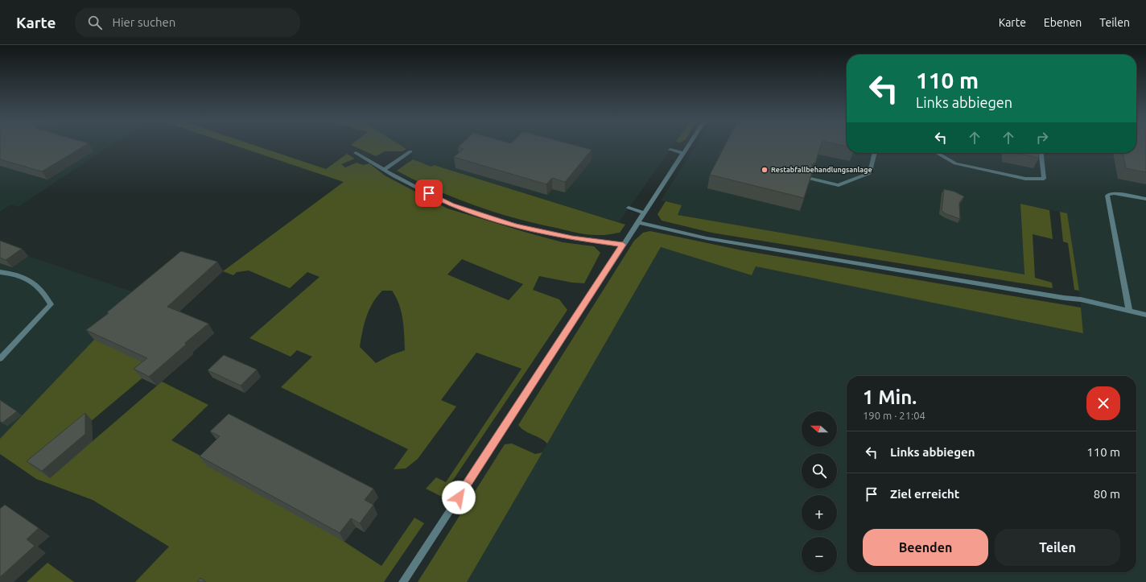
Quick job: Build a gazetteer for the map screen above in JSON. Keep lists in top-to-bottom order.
{
  "places": ["Restabfallbehandlungsanlage"],
  "north": "left",
  "page": {
    "header": "Karte",
    "search": "Hier suchen",
    "nav": ["Karte", "Ebenen", "Teilen"],
    "turn": ["110 m", "Links abbiegen"],
    "heading": ["1 Min.", "190 m · 21:04"],
    "map_buttons": ["+", "−"],
    "list": [
      {
        "name": "Links abbiegen",
        "value": "110 m"
      },
      {
        "name": "Ziel erreicht",
        "value": "80 m"
      }
    ],
    "buttons": ["Beenden", "Teilen"]
  }
}
